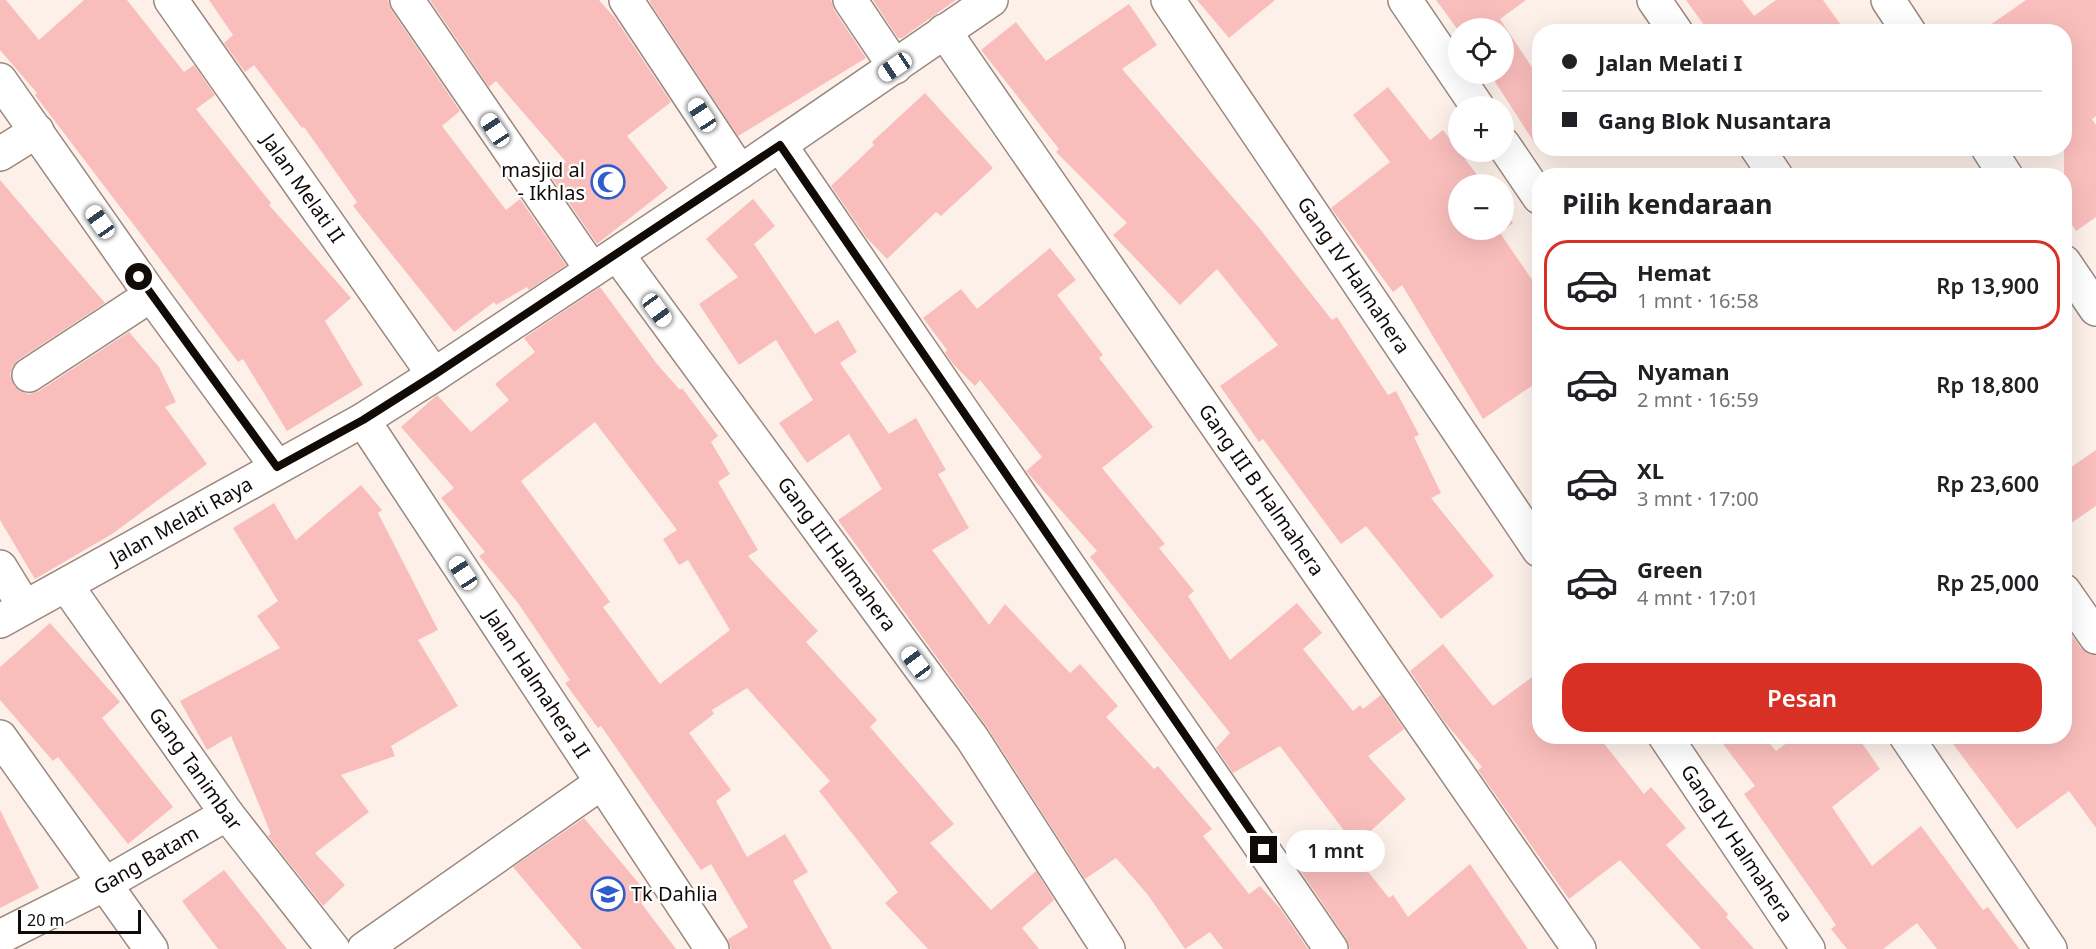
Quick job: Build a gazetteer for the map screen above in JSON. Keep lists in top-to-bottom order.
{
  "streets": {
    "street": [
      "Jalan Melati II",
      "Gang IV Halmahera",
      "Gang III B Halmahera",
      "Jalan Melati Raya",
      "Gang III Halmahera",
      "Jalan Halmahera II",
      "Gang Tanimbar",
      "Gang Batam"
    ]
  },
  "crossings": [
    ["Jalan Melati II", "Jalan Melati Raya"],
    ["Gang III B Halmahera", "Jalan Melati Raya"],
    ["Jalan Melati Raya", "Gang III Halmahera"],
    ["Jalan Melati Raya", "Jalan Halmahera II"],
    ["Jalan Melati Raya", "Gang Tanimbar"],
    ["Gang Tanimbar", "Gang Batam"]
  ],
  "places": {
    "mosque": ["masjid al - Ikhlas"],
    "school or university": ["Tk Dahlia"]
  },
  "scale_bar": "20 m",
  "page": {
    "map_buttons": ["+", "−"],
    "banner": ["Jalan Melati I", "Gang Blok Nusantara"],
    "heading": "Pilih kendaraan",
    "list": [
      {
        "name": "Hemat",
        "note": "1 mnt · 16:58",
        "value": "Rp 13,900"
      },
      {
        "name": "Nyaman",
        "note": "2 mnt · 16:59",
        "value": "Rp 18,800"
      },
      {
        "name": "XL",
        "note": "3 mnt · 17:00",
        "value": "Rp 23,600"
      },
      {
        "name": "Green",
        "note": "4 mnt · 17:01",
        "value": "Rp 25,000"
      }
    ],
    "buttons": "Pesan",
    "bubble": "1 mnt",
    "scale": "20 m"
  }
}
